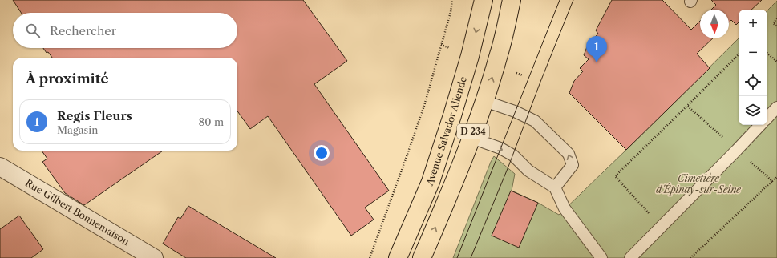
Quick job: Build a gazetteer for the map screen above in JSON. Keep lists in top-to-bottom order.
{
  "streets": {
    "main road": ["Avenue Salvador Allende", "D 234"],
    "street": ["Rue Gilbert Bonnemaison"]
  },
  "parks": ["Cimetière d'Épinay-sur-Seine"],
  "north": "bottom",
  "page": {
    "map_buttons": ["+", "−"],
    "search": "Rechercher",
    "pins": "1",
    "heading": "À proximité",
    "list": [
      {
        "mark": "1",
        "name": "Regis Fleurs",
        "note": "Magasin",
        "value": "80 m"
      }
    ]
  }
}
